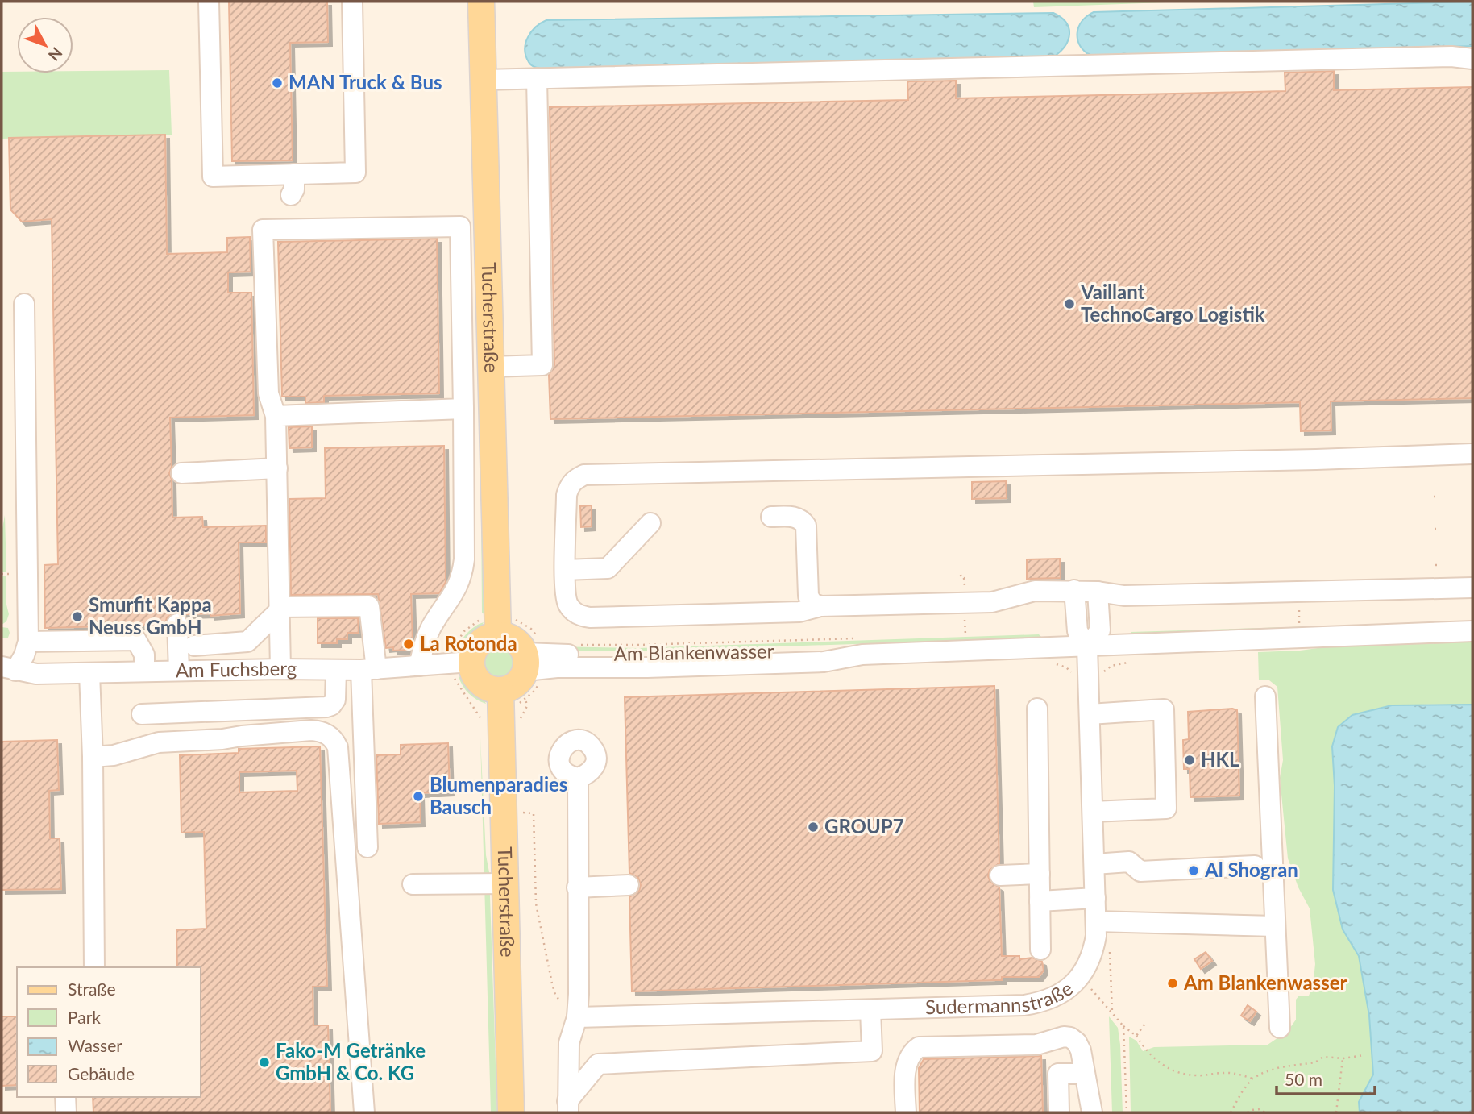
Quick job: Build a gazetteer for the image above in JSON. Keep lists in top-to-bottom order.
{
  "streets": {
    "main road": ["Tucherstraße"],
    "street": ["Am Blankenwasser", "Am Fuchsberg", "Sudermannstraße"]
  },
  "crossings": [
    ["Am Blankenwasser", "Sudermannstraße"]
  ],
  "places": [
    "MAN Truck & Bus",
    "Vaillant TechnoCargo Logistik",
    "Smurfit Kappa Neuss GmbH",
    "La Rotonda",
    "HKL",
    "Blumenparadies Bausch",
    "GROUP7",
    "Al Shogran",
    "Am Blankenwasser",
    "Fako-M Getränke GmbH & Co. KG"
  ],
  "legend": [
    "Straße",
    "Park",
    "Wasser",
    "Gebäude"
  ],
  "scale_bar": "50 m",
  "north": "bottom right"
}
